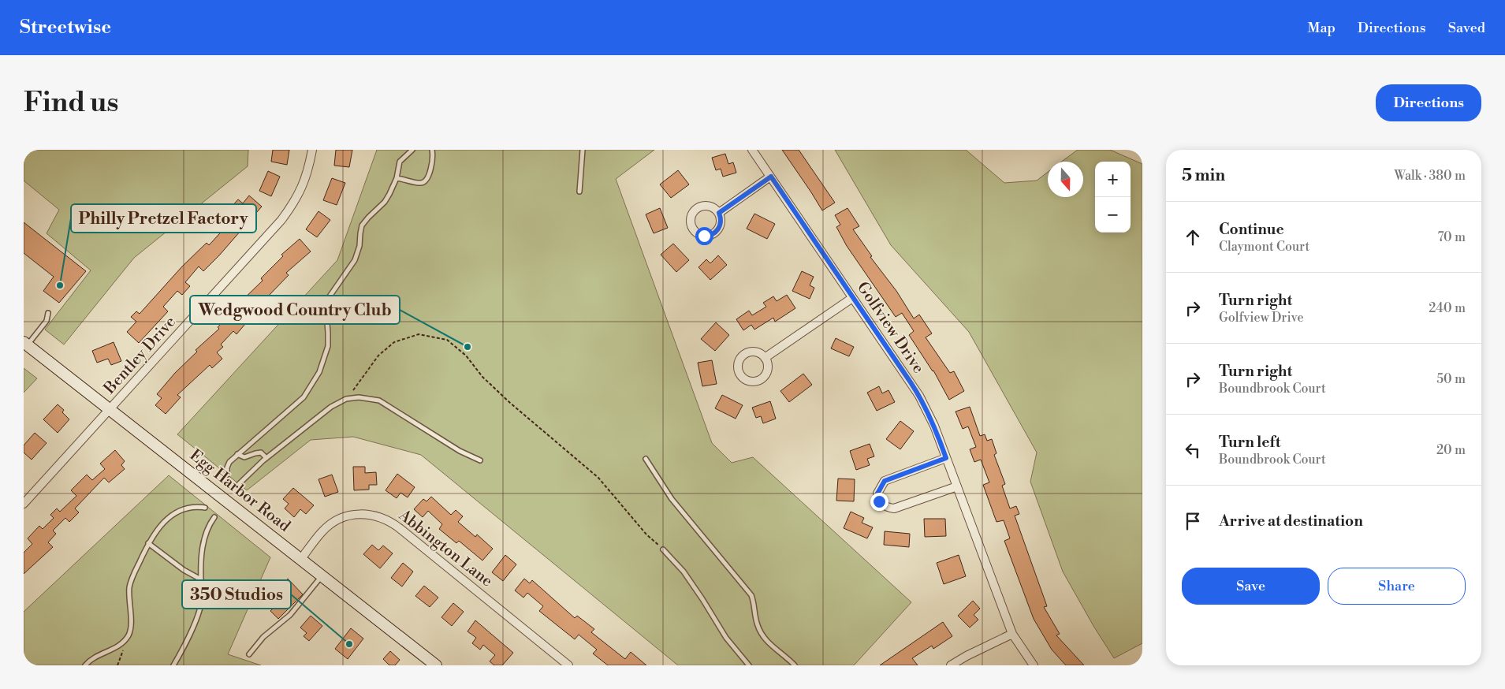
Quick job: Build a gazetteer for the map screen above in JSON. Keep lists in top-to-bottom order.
{
  "streets": {
    "main road": ["Egg Harbor Road"],
    "street": ["Golfview Drive", "Bentley Drive", "Abbington Lane"]
  },
  "crossings": [
    ["Bentley Drive", "Egg Harbor Road"],
    ["Egg Harbor Road", "Abbington Lane"]
  ],
  "places": ["Philly Pretzel Factory", "Wedgwood Country Club", "350 Studios"],
  "north": "bottom",
  "page": {
    "header": "Streetwise",
    "nav": ["Map", "Directions", "Saved"],
    "buttons": [
      "Directions",
      ["Save", "Share"]
    ],
    "title": "Find us",
    "heading": ["5 min", "Walk · 380 m"],
    "map_buttons": ["+", "−"],
    "list": [
      ["Continue", "Claymont Court", "70 m"],
      ["Turn right", "Golfview Drive", "240 m"],
      ["Turn right", "Boundbrook Court", "50 m"],
      ["Turn left", "Boundbrook Court", "20 m"],
      "Arrive at destination"
    ]
  }
}
